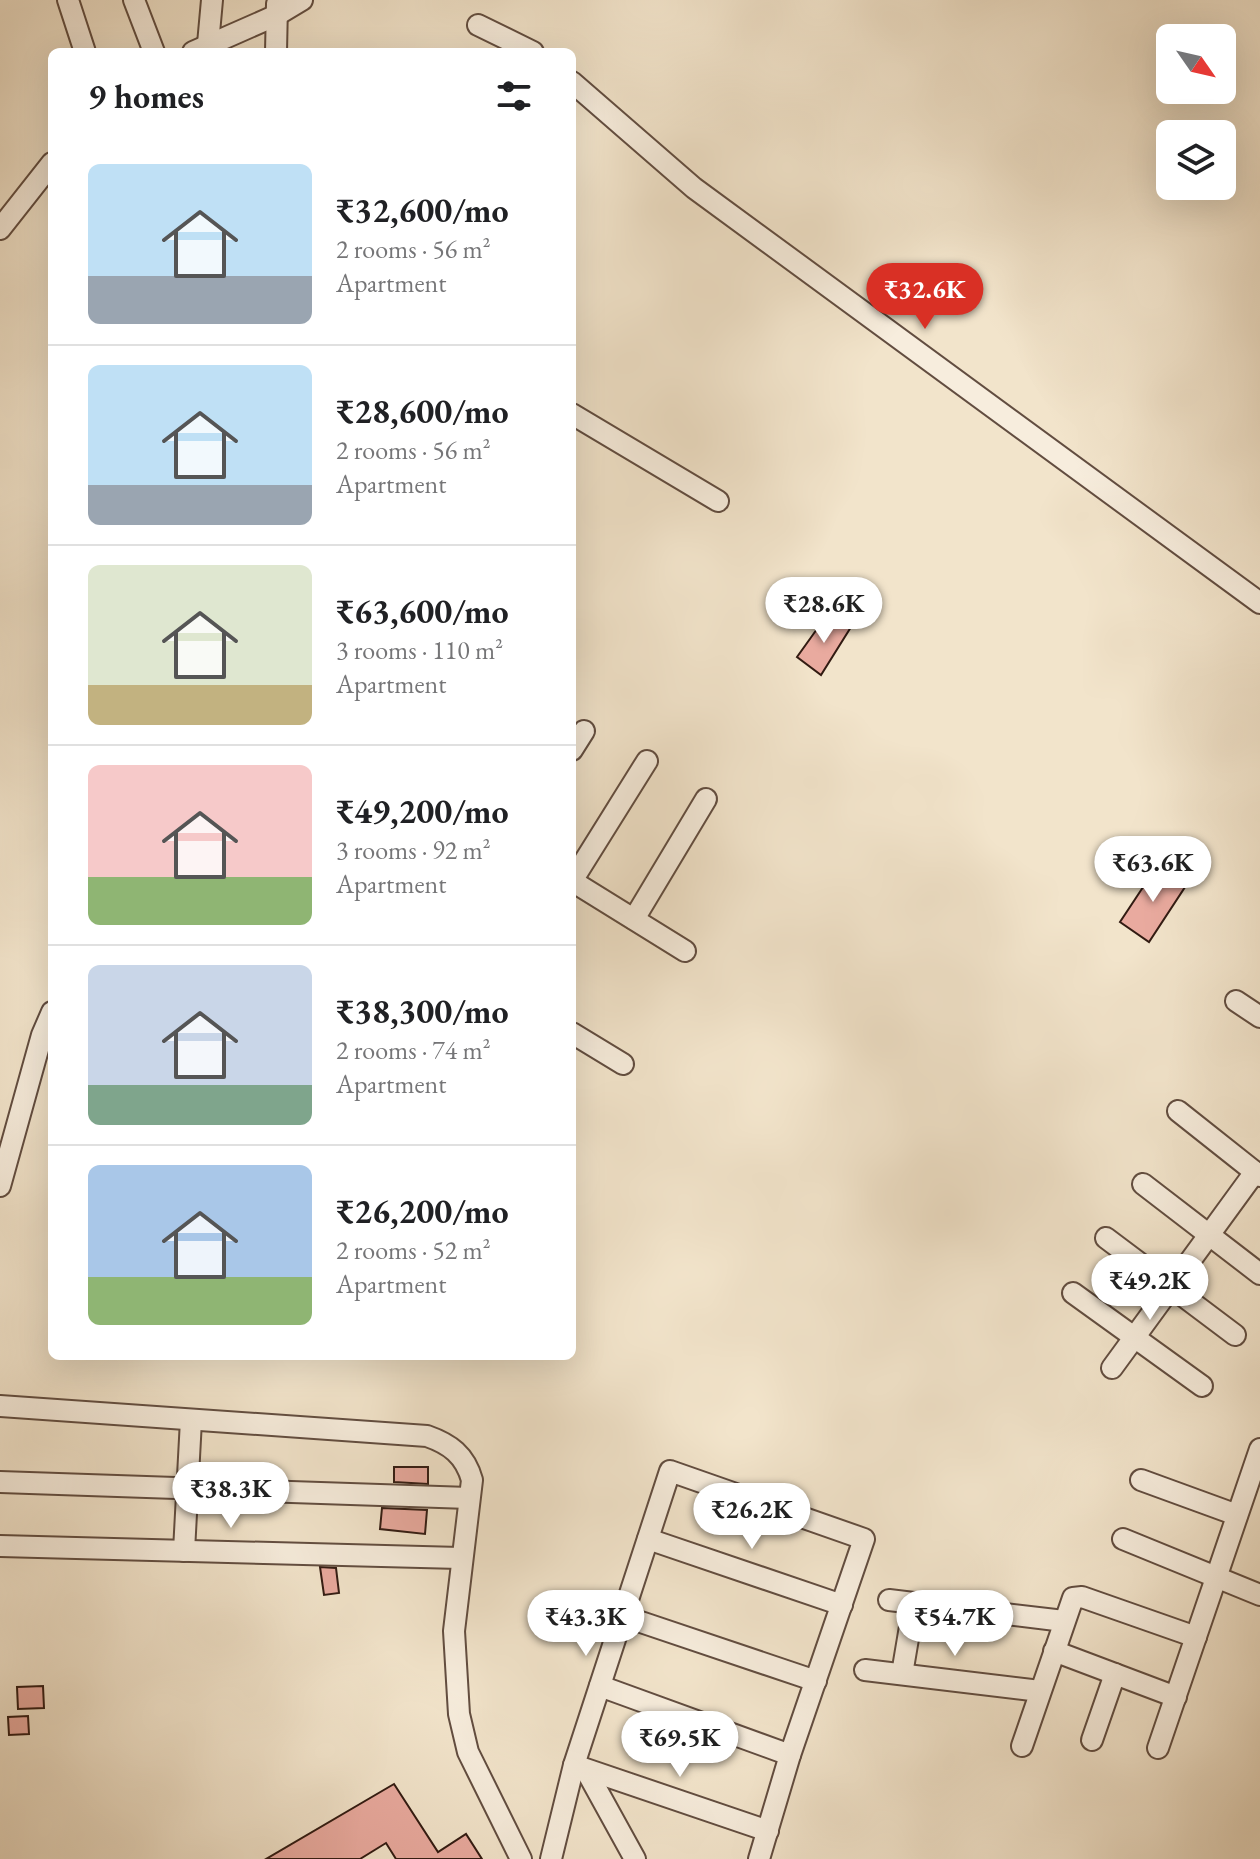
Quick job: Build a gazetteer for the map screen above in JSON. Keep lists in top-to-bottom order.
{
  "north": "bottom right",
  "page": {
    "heading": "9 homes",
    "list": [
      {
        "name": "₹32,600/mo",
        "note": "2 rooms · 56 m² · Apartment"
      },
      {
        "name": "₹28,600/mo",
        "note": "2 rooms · 56 m² · Apartment"
      },
      {
        "name": "₹63,600/mo",
        "note": "3 rooms · 110 m² · Apartment"
      },
      {
        "name": "₹49,200/mo",
        "note": "3 rooms · 92 m² · Apartment"
      },
      {
        "name": "₹38,300/mo",
        "note": "2 rooms · 74 m² · Apartment"
      },
      {
        "name": "₹26,200/mo",
        "note": "2 rooms · 52 m² · Apartment"
      }
    ],
    "price": [
      "₹32.6K",
      "₹28.6K",
      "₹63.6K",
      "₹49.2K",
      "₹38.3K",
      "₹26.2K",
      "₹43.3K",
      "₹54.7K",
      "₹69.5K"
    ]
  }
}
